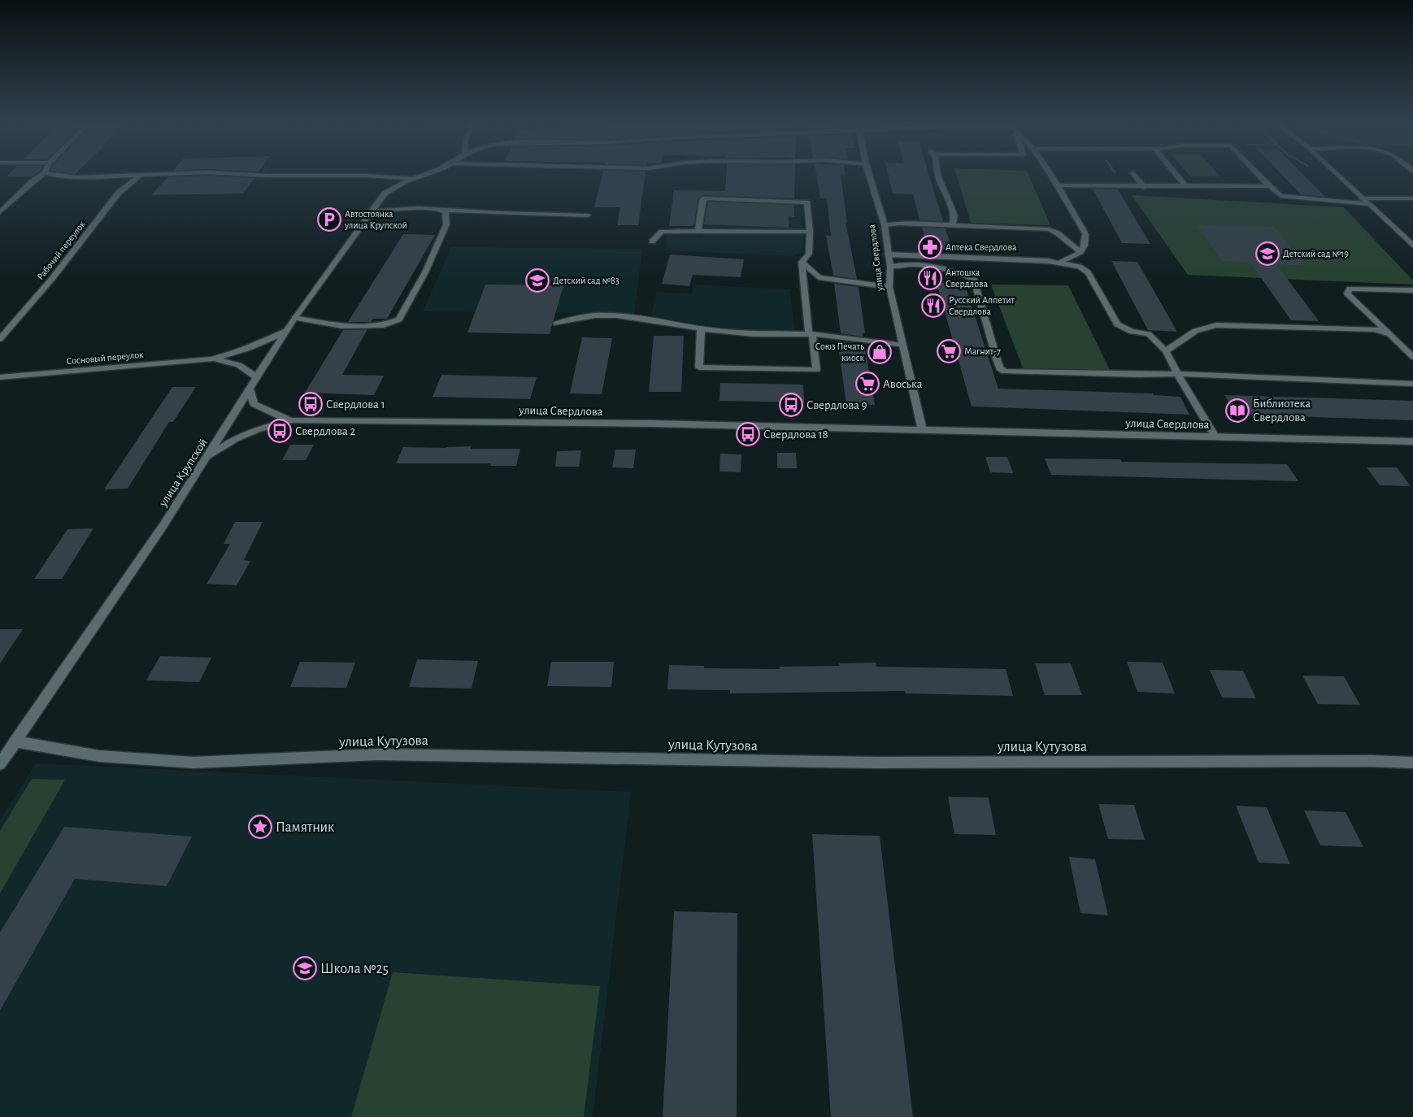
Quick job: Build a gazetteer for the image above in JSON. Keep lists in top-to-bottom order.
{
  "streets": {
    "street": [
      "Рабочий переулок",
      "улица Свердлова",
      "Сосновый переулок",
      "улица Крупской",
      "улица Кутузова"
    ]
  },
  "crossings": [
    ["улица Свердлова", "улица Крупской"],
    ["Сосновый переулок", "улица Крупской"],
    ["улица Крупской", "улица Кутузова"]
  ],
  "places": {
    "parking": ["Автостоянка улица Крупской"],
    "pharmacy": ["Аптека Свердлова"],
    "school or university": ["Детский сад №19", "Детский сад №83", "Школа №25"],
    "restaurant": ["Антошка Свердлова", "Русский Аппетит Свердлова"],
    "supermarket": ["Магнит-7", "Авоська"],
    "shop": ["Союз Печать киоск"],
    "bus stop": [
      "Свердлова 1",
      "Свердлова 9",
      "Свердлова 2",
      "Свердлова 18"
    ],
    "library": ["Библиотека Свердлова"],
    "place": ["Памятник"]
  }
}
